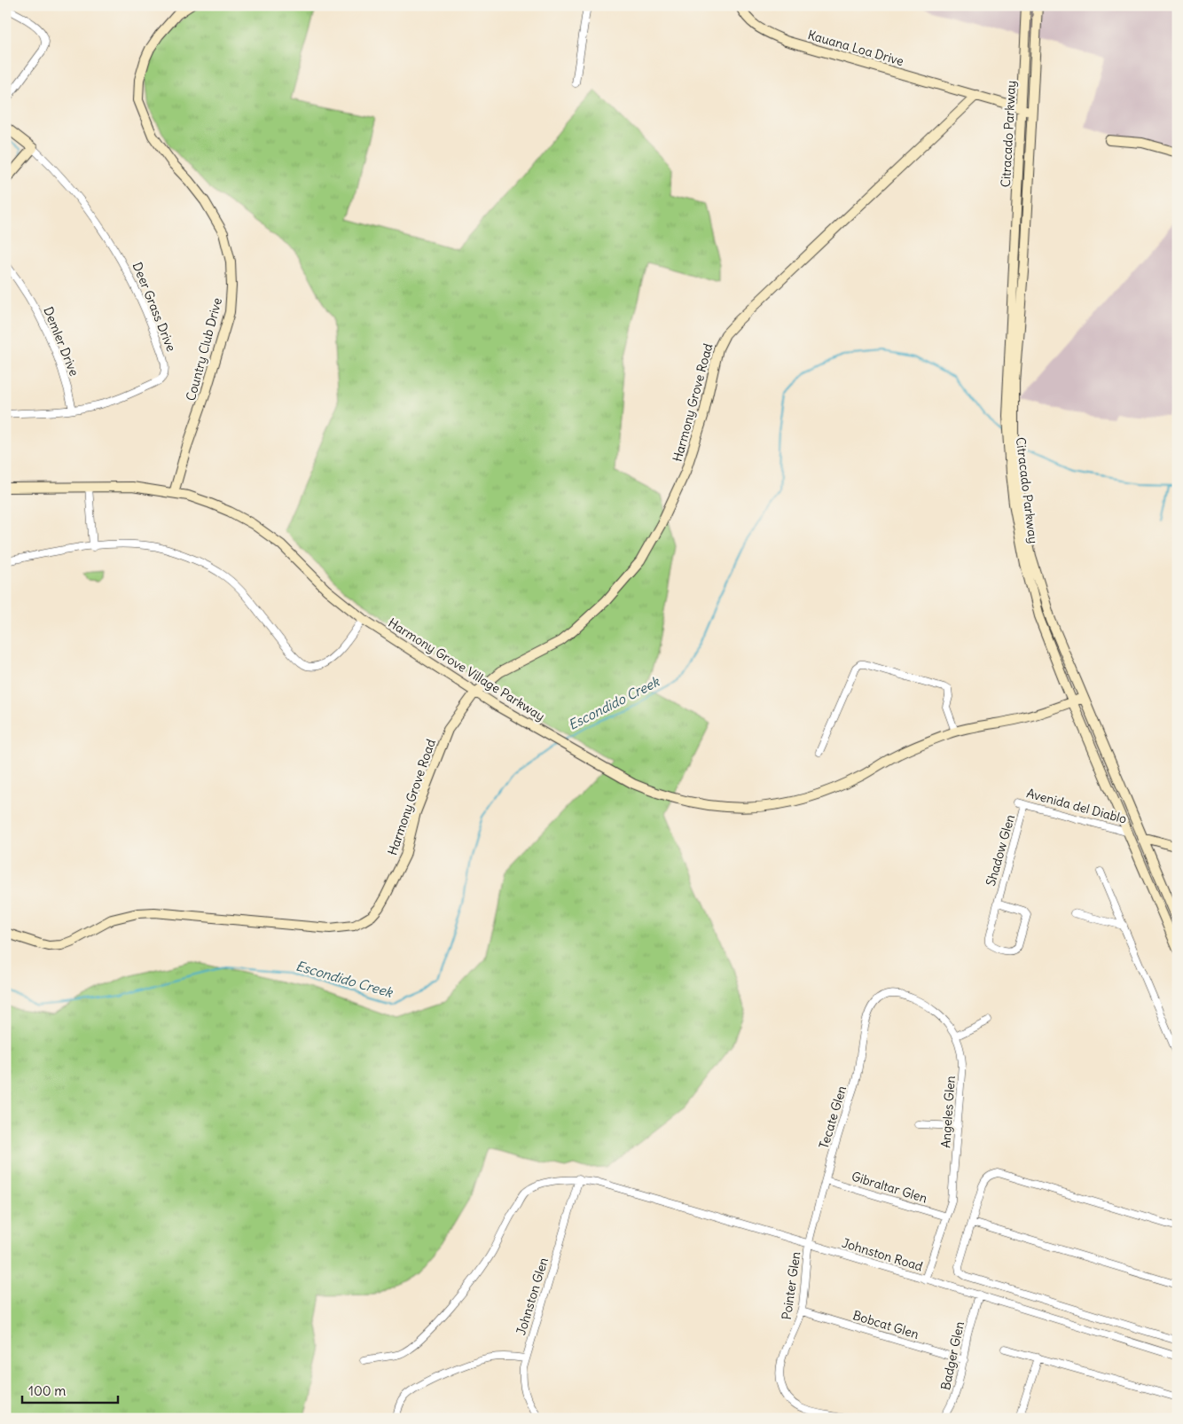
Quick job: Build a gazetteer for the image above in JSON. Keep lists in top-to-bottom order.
{
  "streets": {
    "main road": [
      "Kauana Loa Drive",
      "Citracado Parkway",
      "Deer Grass Drive",
      "Country Club Drive",
      "Harmony Grove Road",
      "Harmony Grove Village Parkway"
    ],
    "street": [
      "Demler Drive",
      "Avenida del Diablo",
      "Shadow Glen",
      "Angeles Glen",
      "Tecate Glen",
      "Gibraltar Glen",
      "Johnston Road",
      "Pointer Glen",
      "Johnston Glen",
      "Bobcat Glen",
      "Badger Glen"
    ]
  },
  "crossings": [
    ["Kauana Loa Drive", "Harmony Grove Road"],
    ["Citracado Parkway", "Harmony Grove Village Parkway"],
    ["Citracado Parkway", "Avenida del Diablo"],
    ["Deer Grass Drive", "Demler Drive"],
    ["Country Club Drive", "Harmony Grove Village Parkway"],
    ["Harmony Grove Road", "Harmony Grove Village Parkway"],
    ["Avenida del Diablo", "Shadow Glen"],
    ["Angeles Glen", "Tecate Glen"],
    ["Angeles Glen", "Gibraltar Glen"],
    ["Angeles Glen", "Johnston Road"],
    ["Tecate Glen", "Gibraltar Glen"],
    ["Tecate Glen", "Johnston Road"],
    ["Tecate Glen", "Pointer Glen"],
    ["Johnston Road", "Pointer Glen"],
    ["Johnston Road", "Johnston Glen"],
    ["Johnston Road", "Badger Glen"],
    ["Pointer Glen", "Bobcat Glen"],
    ["Bobcat Glen", "Badger Glen"]
  ],
  "water": ["Escondido Creek"],
  "scale_bar": "100 m"
}
